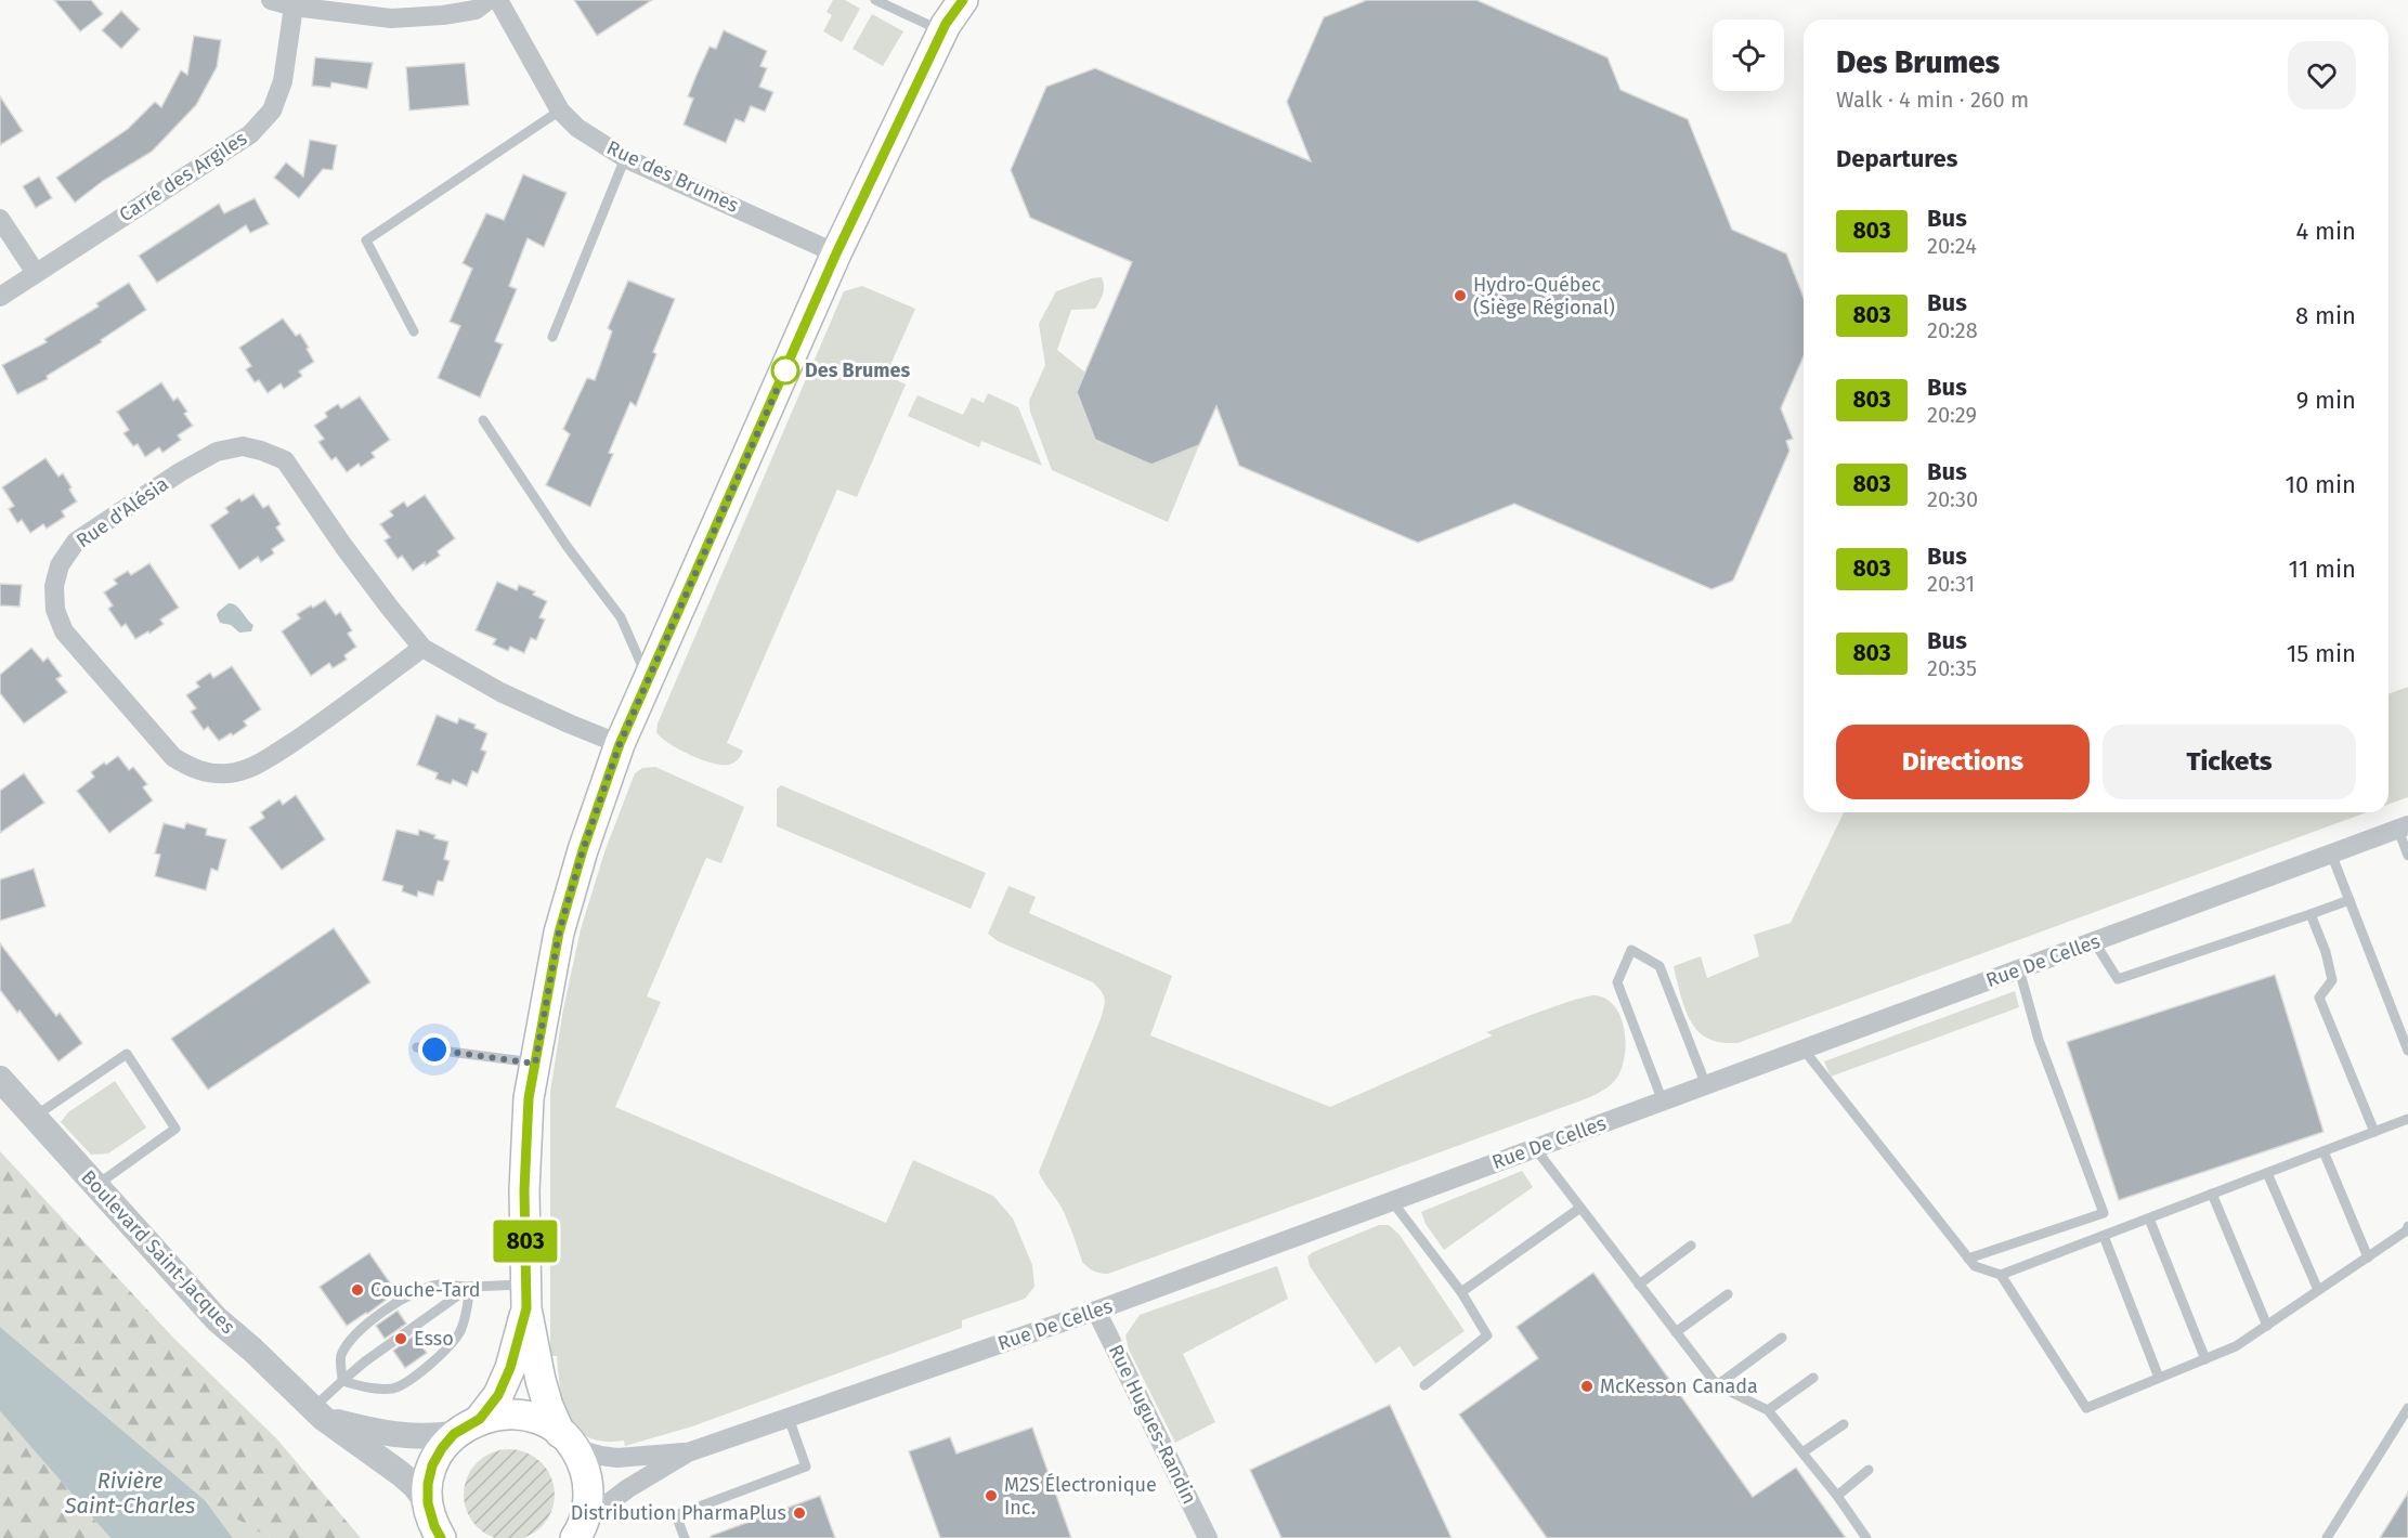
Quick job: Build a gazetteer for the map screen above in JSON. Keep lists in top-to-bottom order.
{
  "streets": {
    "street": [
      "Carré des Argiles",
      "Rue des Brumes",
      "Rue d'Alésia",
      "Rue De Celles",
      "Boulevard Saint-Jacques",
      "Rue Hugues-Randin"
    ]
  },
  "crossings": [
    ["Rue De Celles", "Rue Hugues-Randin"]
  ],
  "water": ["Rivière Saint-Charles"],
  "places": [
    "Hydro-Québec (Siège Régional)",
    "Des Brumes",
    "Couche-Tard",
    "Esso",
    "McKesson Canada",
    "M2S Électronique Inc.",
    "Distribution PharmaPlus"
  ],
  "lines": ["bus line 803"],
  "page": {
    "on_map": "803",
    "heading": [
      ["Des Brumes", "Walk · 4 min · 260 m"],
      "Departures"
    ],
    "list": [
      {
        "mark": "803",
        "name": "Bus",
        "note": "20:24",
        "value": "4 min"
      },
      {
        "mark": "803",
        "name": "Bus",
        "note": "20:28",
        "value": "8 min"
      },
      {
        "mark": "803",
        "name": "Bus",
        "note": "20:29",
        "value": "9 min"
      },
      {
        "mark": "803",
        "name": "Bus",
        "note": "20:30",
        "value": "10 min"
      },
      {
        "mark": "803",
        "name": "Bus",
        "note": "20:31",
        "value": "11 min"
      },
      {
        "mark": "803",
        "name": "Bus",
        "note": "20:35",
        "value": "15 min"
      }
    ],
    "buttons": ["Directions", "Tickets"]
  }
}
